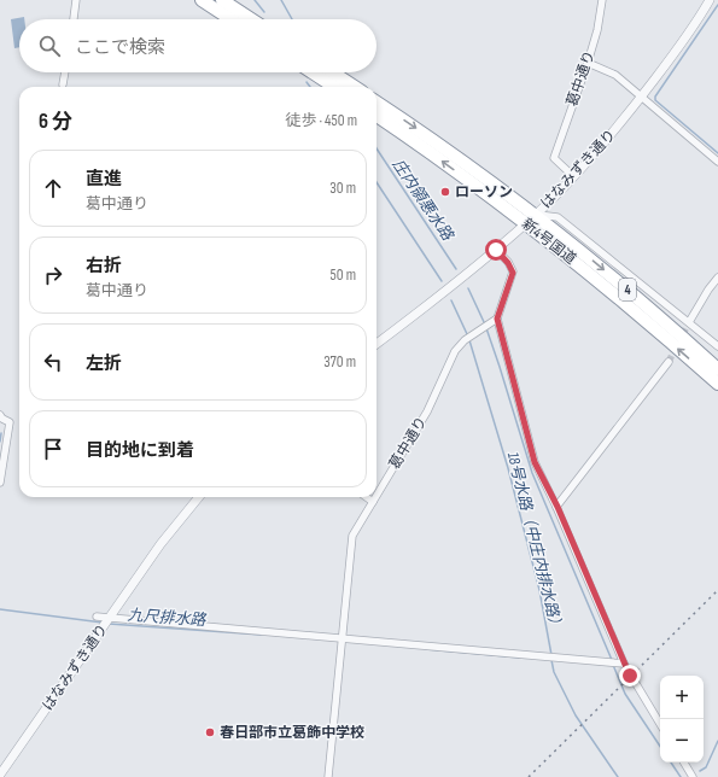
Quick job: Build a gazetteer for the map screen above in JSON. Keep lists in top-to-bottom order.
{
  "streets": {
    "highway": ["新4号国道", "4"],
    "street": ["葛中通り", "はなみずき通り"]
  },
  "crossings": [
    ["葛中通り", "はなみずき通り"],
    ["はなみずき通り", "新4号国道"]
  ],
  "water": ["庄内領悪水路", "18号水路（中庄内排水路）", "九尺排水路"],
  "places": ["ローソン", "春日部市立葛飾中学校"],
  "page": {
    "search": "ここで検索",
    "heading": ["6 分", "徒歩 · 450 m"],
    "list": [
      ["直進", "葛中通り", "30 m"],
      ["右折", "葛中通り", "50 m"],
      ["左折", "370 m"],
      "目的地に到着"
    ],
    "map_buttons": ["+", "−"]
  }
}
